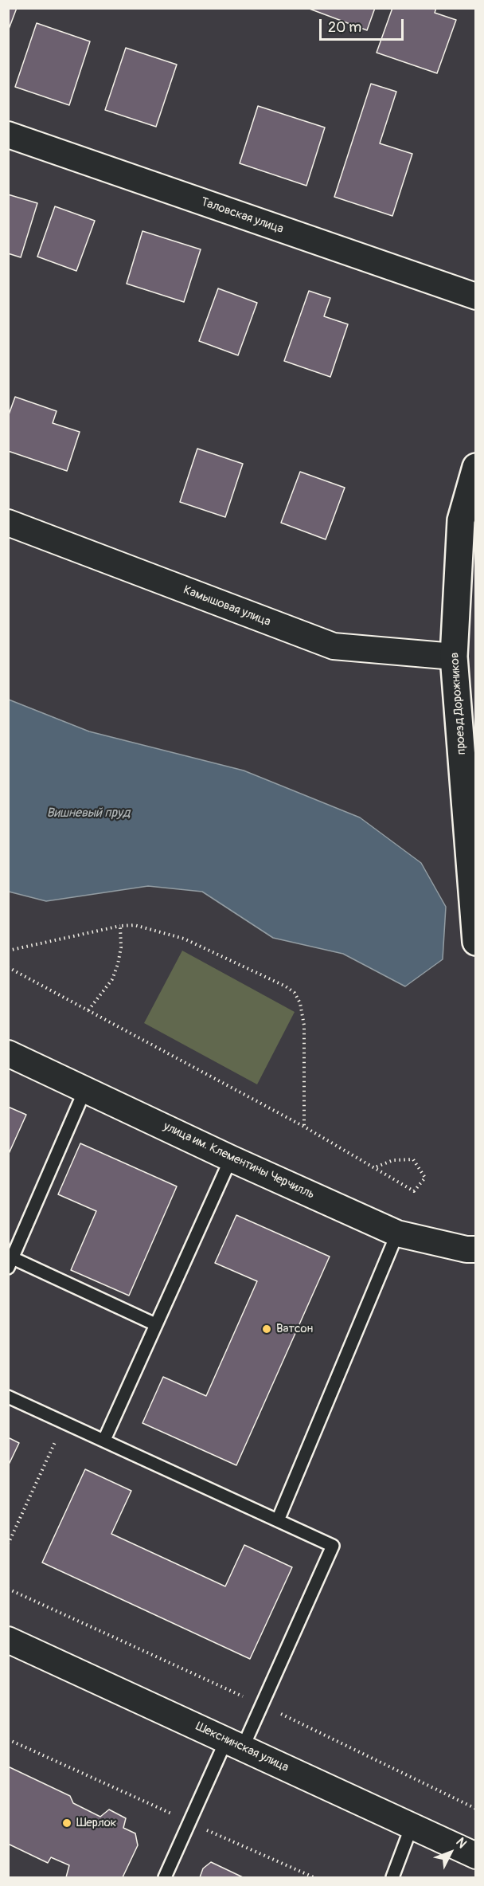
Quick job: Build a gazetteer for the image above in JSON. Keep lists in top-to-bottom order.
{
  "streets": {
    "main road": ["проезд Дорожников"],
    "street": [
      "Таловская улица",
      "Камышовая улица",
      "улица им. Клементины Черчилль",
      "Шекснинская улица"
    ]
  },
  "crossings": [
    ["Камышовая улица", "проезд Дорожников"]
  ],
  "water": ["Вишневый пруд"],
  "places": ["Ватсон", "Шерлок"],
  "scale_bar": "20 m",
  "north": "top right"
}
